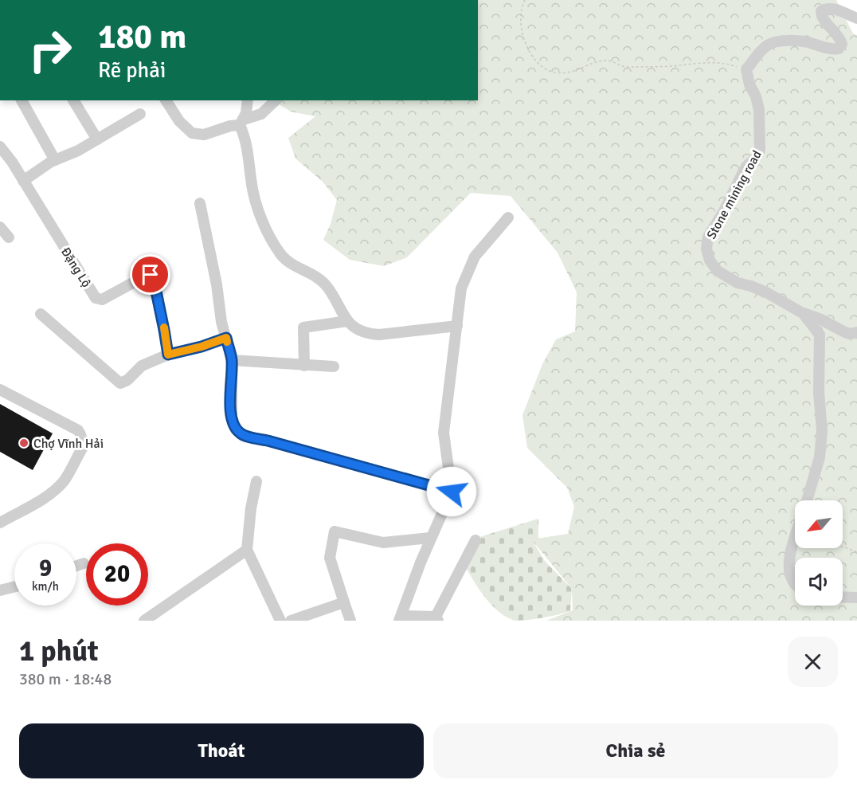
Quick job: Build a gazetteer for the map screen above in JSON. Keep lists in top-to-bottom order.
{
  "streets": {
    "street": ["Stone mining road", "Đặng Lộ"]
  },
  "places": ["Chợ Vĩnh Hải"],
  "north": "bottom left",
  "page": {
    "turn": ["180 m", "Rẽ phải"],
    "speed": "9 km/h",
    "limit": "20",
    "heading": ["1 phút", "380 m · 18:48"],
    "buttons": ["Thoát", "Chia sẻ"]
  }
}
